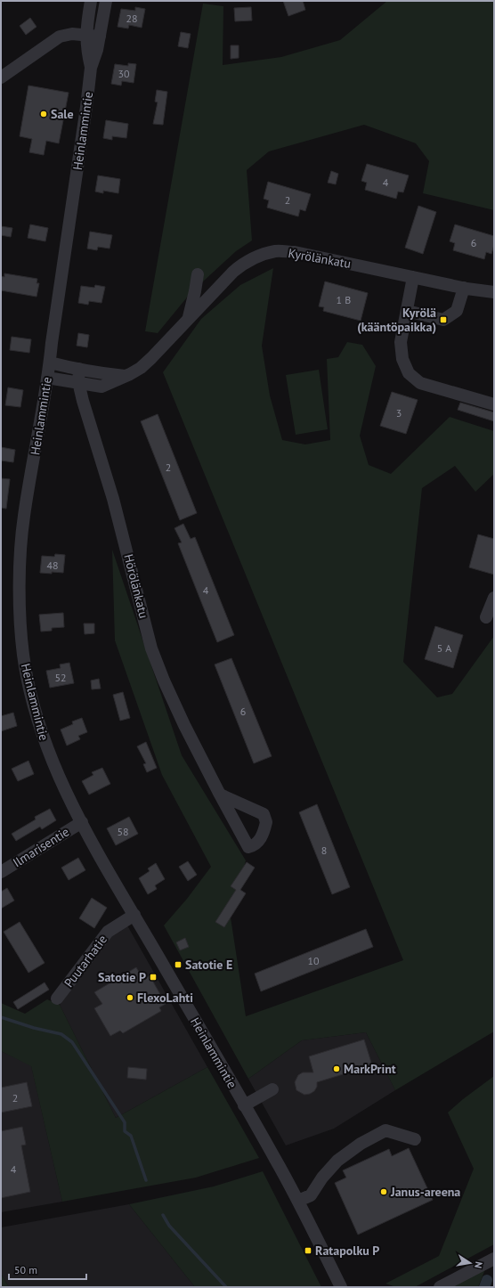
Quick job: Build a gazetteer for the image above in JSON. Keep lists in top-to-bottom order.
{
  "streets": {
    "street": [
      "Heinlammintie",
      "Kyrölänkatu",
      "Hörölänkatu",
      "Ilmarisentie",
      "Puutarhatie"
    ]
  },
  "crossings": [
    ["Heinlammintie", "Kyrölänkatu"],
    ["Heinlammintie", "Ilmarisentie"],
    ["Heinlammintie", "Puutarhatie"],
    ["Kyrölänkatu", "Hörölänkatu"]
  ],
  "places": {
    "other": [
      "Sale",
      "FlexoLahti",
      "MarkPrint",
      "Janus-areena"
    ],
    "transit": [
      "Kyrölä (kääntöpaikka)",
      "Satotie E",
      "Satotie P",
      "Ratapolku P"
    ]
  },
  "house_numbers": [
    "28",
    "30",
    "4",
    "2",
    "6",
    "1 B",
    "3",
    "2",
    "48",
    "4",
    "5 A",
    "52",
    "6",
    "58",
    "8",
    "10",
    "2",
    "4"
  ],
  "scale_bar": "50 m",
  "north": "right"
}
